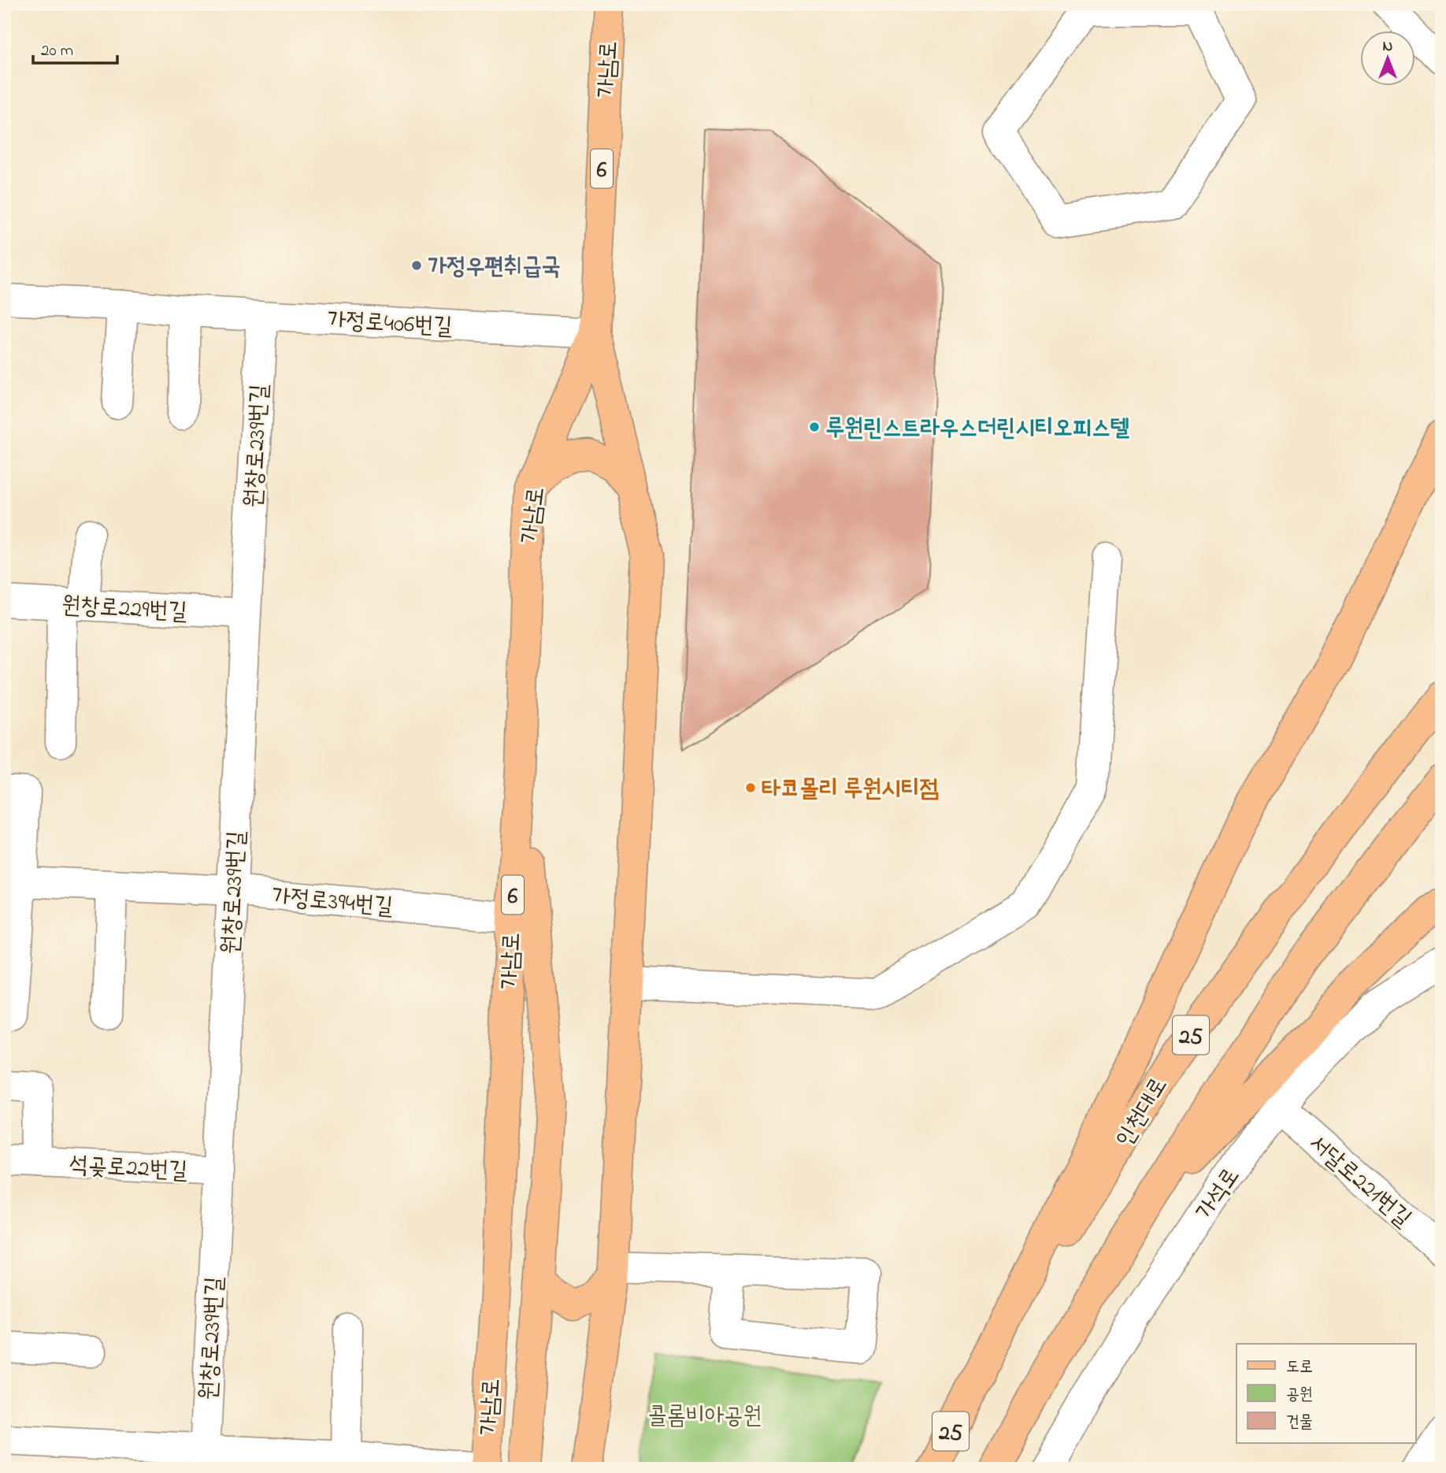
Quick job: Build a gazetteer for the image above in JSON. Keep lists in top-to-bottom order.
{
  "streets": {
    "main road": [
      "가남로",
      "6",
      "25",
      "인천대로"
    ],
    "street": [
      "가정로406번길",
      "원창로239번길",
      "원창로229번길",
      "가정로394번길",
      "석곶로22번길",
      "서달로221번길",
      "가석로"
    ]
  },
  "crossings": [
    ["가남로", "가정로406번길"],
    ["가남로", "가정로394번길"],
    ["가정로406번길", "원창로239번길"],
    ["원창로239번길", "원창로229번길"],
    ["원창로239번길", "가정로394번길"],
    ["원창로239번길", "석곶로22번길"],
    ["서달로221번길", "가석로"]
  ],
  "parks": ["콜롬비아공원"],
  "places": ["가정우편취급국", "루원린스트라우스더린시티오피스텔", "타코몰리 루원시티점"],
  "legend": ["도로", "공원", "건물"],
  "scale_bar": "20 m",
  "north": "top"
}
